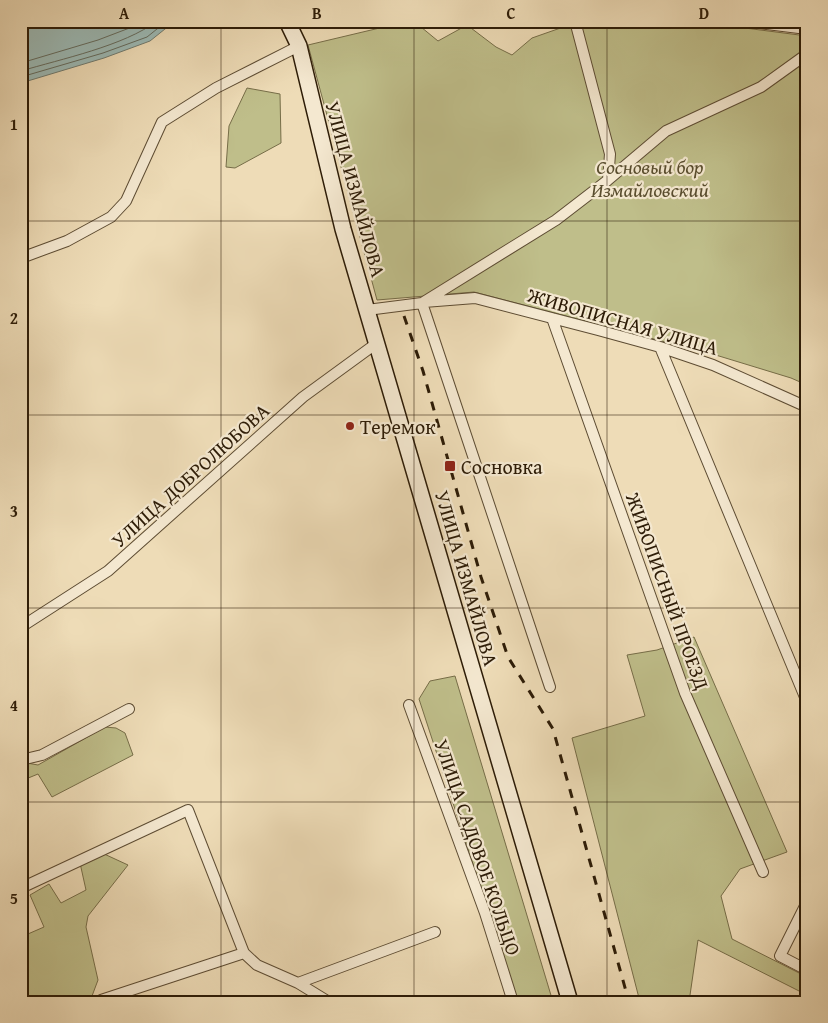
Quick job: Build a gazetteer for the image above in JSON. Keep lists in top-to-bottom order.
{
  "streets": {
    "main road": ["УЛИЦА ИЗМАЙЛОВА"],
    "street": [
      "ЖИВОПИСНАЯ УЛИЦА",
      "УЛИЦА ДОБРОЛЮБОВА",
      "ЖИВОПИСНЫЙ ПРОЕЗД",
      "УЛИЦА САДОВОЕ КОЛЬЦО"
    ]
  },
  "crossings": [
    ["УЛИЦА ИЗМАЙЛОВА", "ЖИВОПИСНАЯ УЛИЦА"],
    ["УЛИЦА ИЗМАЙЛОВА", "УЛИЦА ДОБРОЛЮБОВА"],
    ["ЖИВОПИСНАЯ УЛИЦА", "ЖИВОПИСНЫЙ ПРОЕЗД"]
  ],
  "parks": ["Сосновый бор Измайловский"],
  "places": {
    "other": ["Теремок"],
    "transit": ["Сосновка"]
  },
  "grid": {
    "columns": [
      "A",
      "B",
      "C",
      "D"
    ],
    "rows": [
      "1",
      "2",
      "3",
      "4",
      "5"
    ]
  }
}
